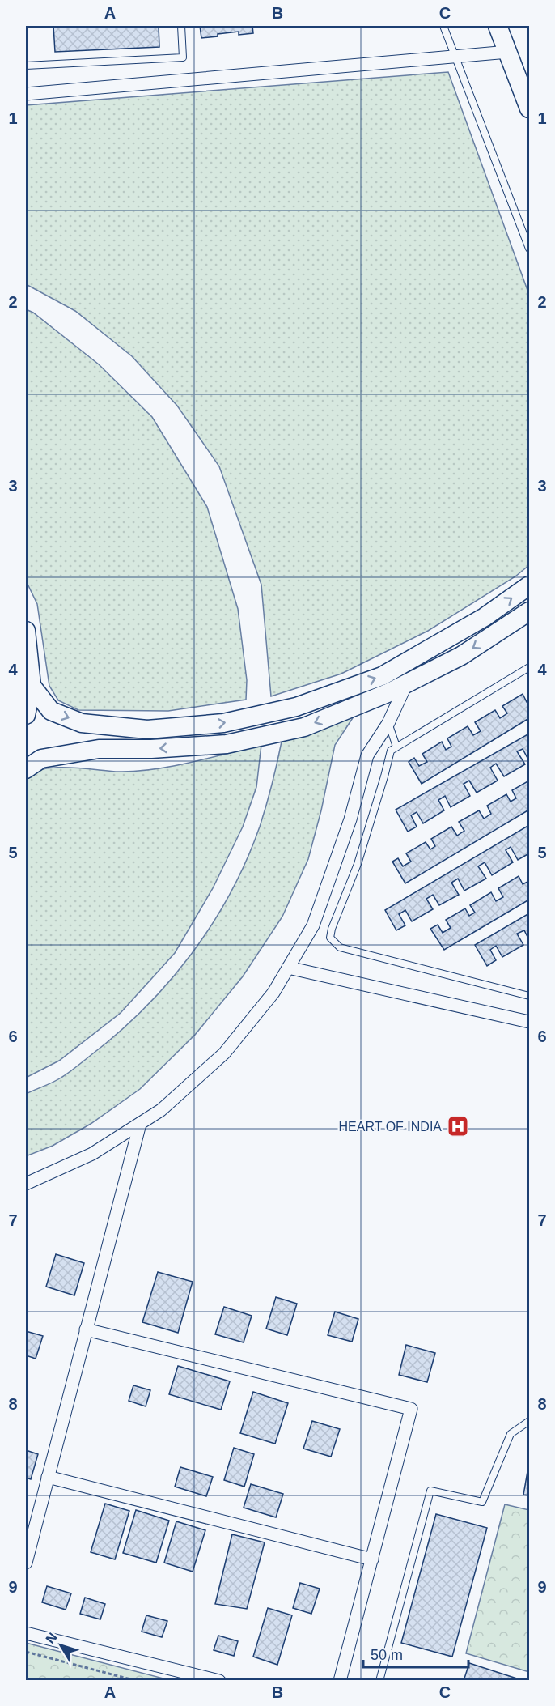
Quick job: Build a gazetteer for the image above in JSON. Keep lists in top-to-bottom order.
{
  "places": {
    "hospital": ["HEART OF INDIA"]
  },
  "scale_bar": "50 m",
  "north": "top left",
  "grid": {
    "columns": ["A", "B", "C"],
    "rows": [
      "1",
      "2",
      "3",
      "4",
      "5",
      "6",
      "7",
      "8",
      "9"
    ]
  }
}
